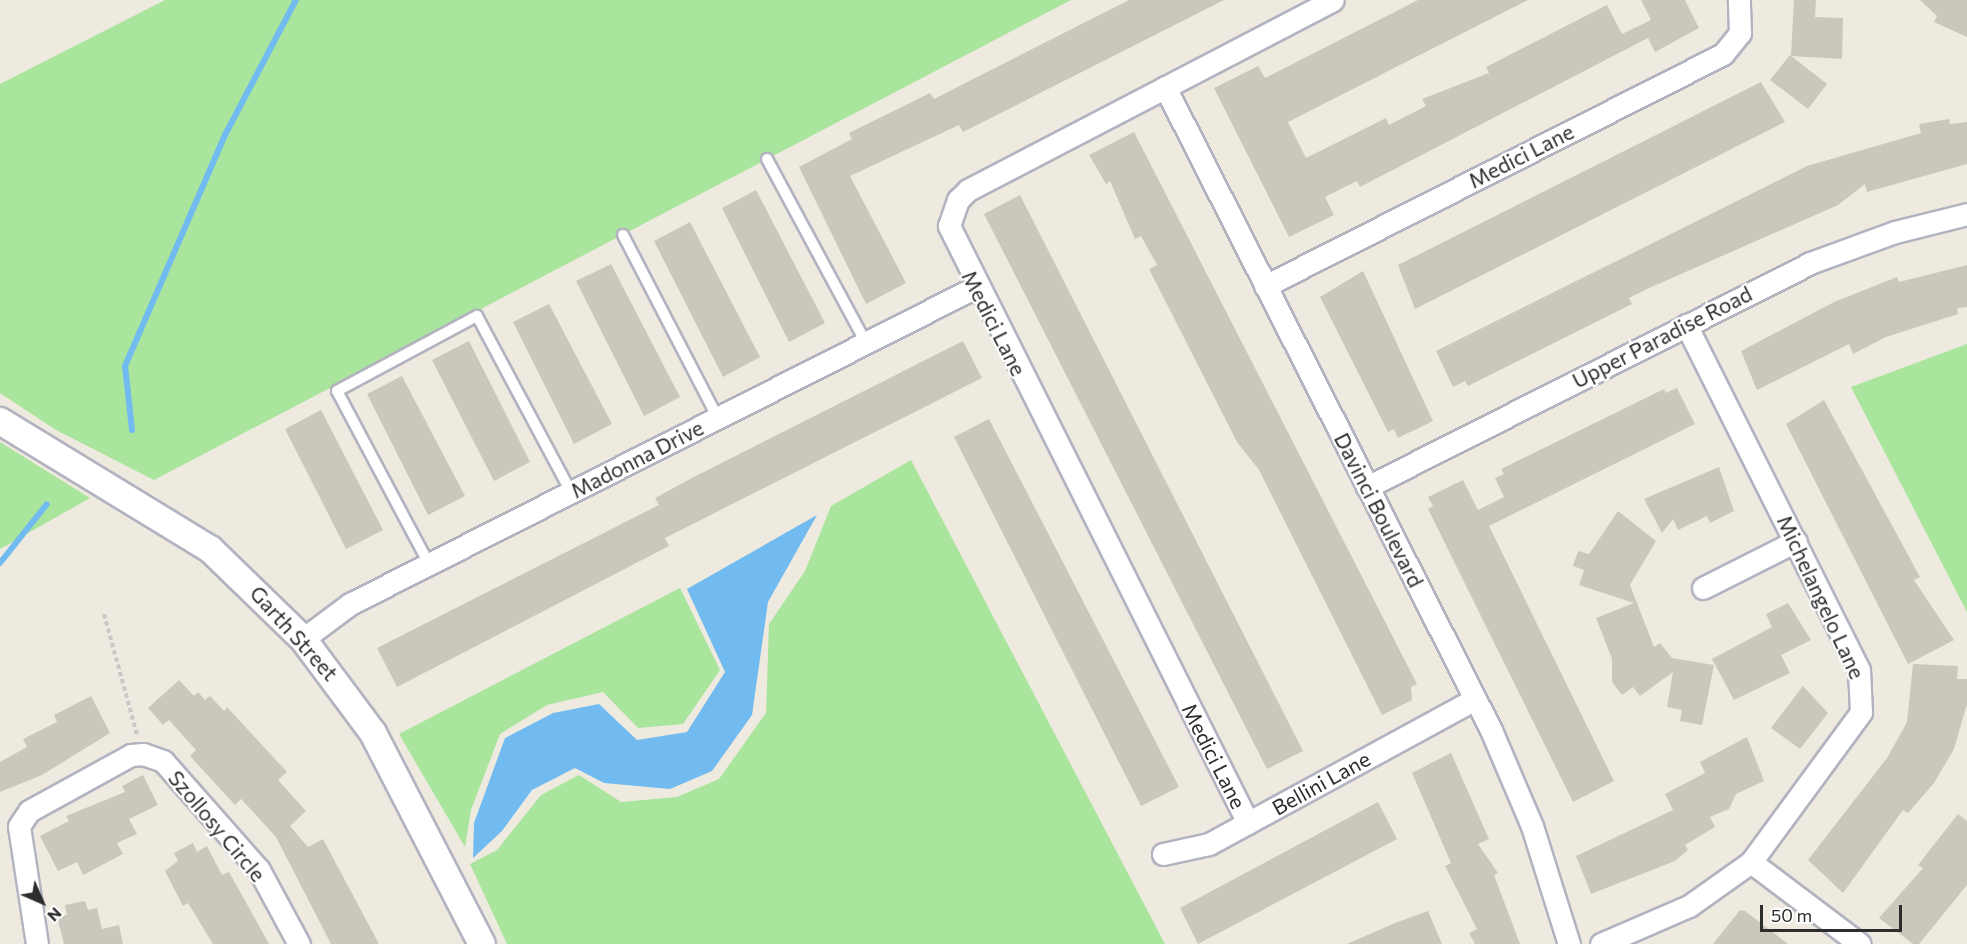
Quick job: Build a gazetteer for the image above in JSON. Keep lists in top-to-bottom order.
{
  "streets": {
    "street": [
      "Medici Lane",
      "Upper Paradise Road",
      "Madonna Drive",
      "Davinci Boulevard",
      "Michelangelo Lane",
      "Garth Street",
      "Bellini Lane",
      "Szollosy Circle"
    ]
  },
  "crossings": [
    ["Medici Lane", "Madonna Drive"],
    ["Medici Lane", "Davinci Boulevard"],
    ["Medici Lane", "Bellini Lane"],
    ["Upper Paradise Road", "Davinci Boulevard"],
    ["Upper Paradise Road", "Michelangelo Lane"],
    ["Madonna Drive", "Garth Street"],
    ["Davinci Boulevard", "Bellini Lane"]
  ],
  "scale_bar": "50 m",
  "north": "bottom right"
}
